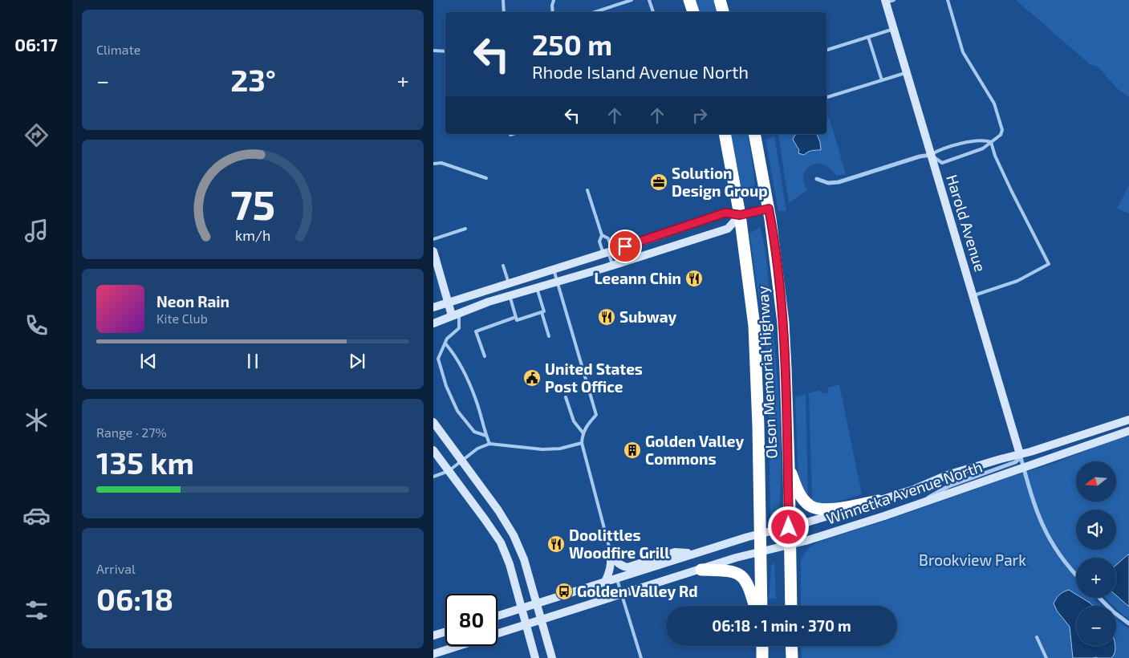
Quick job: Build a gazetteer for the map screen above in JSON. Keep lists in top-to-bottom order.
{
  "streets": {
    "highway": ["Olson Memorial Highway"],
    "street": ["Harold Avenue", "Winnetka Avenue North"]
  },
  "crossings": [
    ["Harold Avenue", "Winnetka Avenue North"],
    ["Olson Memorial Highway", "Winnetka Avenue North"]
  ],
  "parks": ["Brookview Park"],
  "places": {
    "office": ["Solution Design Group"],
    "restaurant": ["Leeann Chin", "Subway", "Doolittles Woodfire Grill"],
    "public building": ["United States Post Office"],
    "building": ["Golden Valley Commons"],
    "bus stop": ["Golden Valley Rd"]
  },
  "north": "left",
  "page": {
    "tabs": "06:17",
    "tile": [
      "Climate",
      ["Range · 27%", "135 km"],
      ["Arrival", "06:18"]
    ],
    "turn": ["250 m", "Rhode Island Avenue North"],
    "heat": ["−", "23°", "+"],
    "song": ["Neon Rain", "Kite Club"],
    "map_buttons": ["+", "−"],
    "limit": "80",
    "trip": "06:18 · 1 min · 370 m",
    "gauge": ["75", "km/h"]
  }
}
